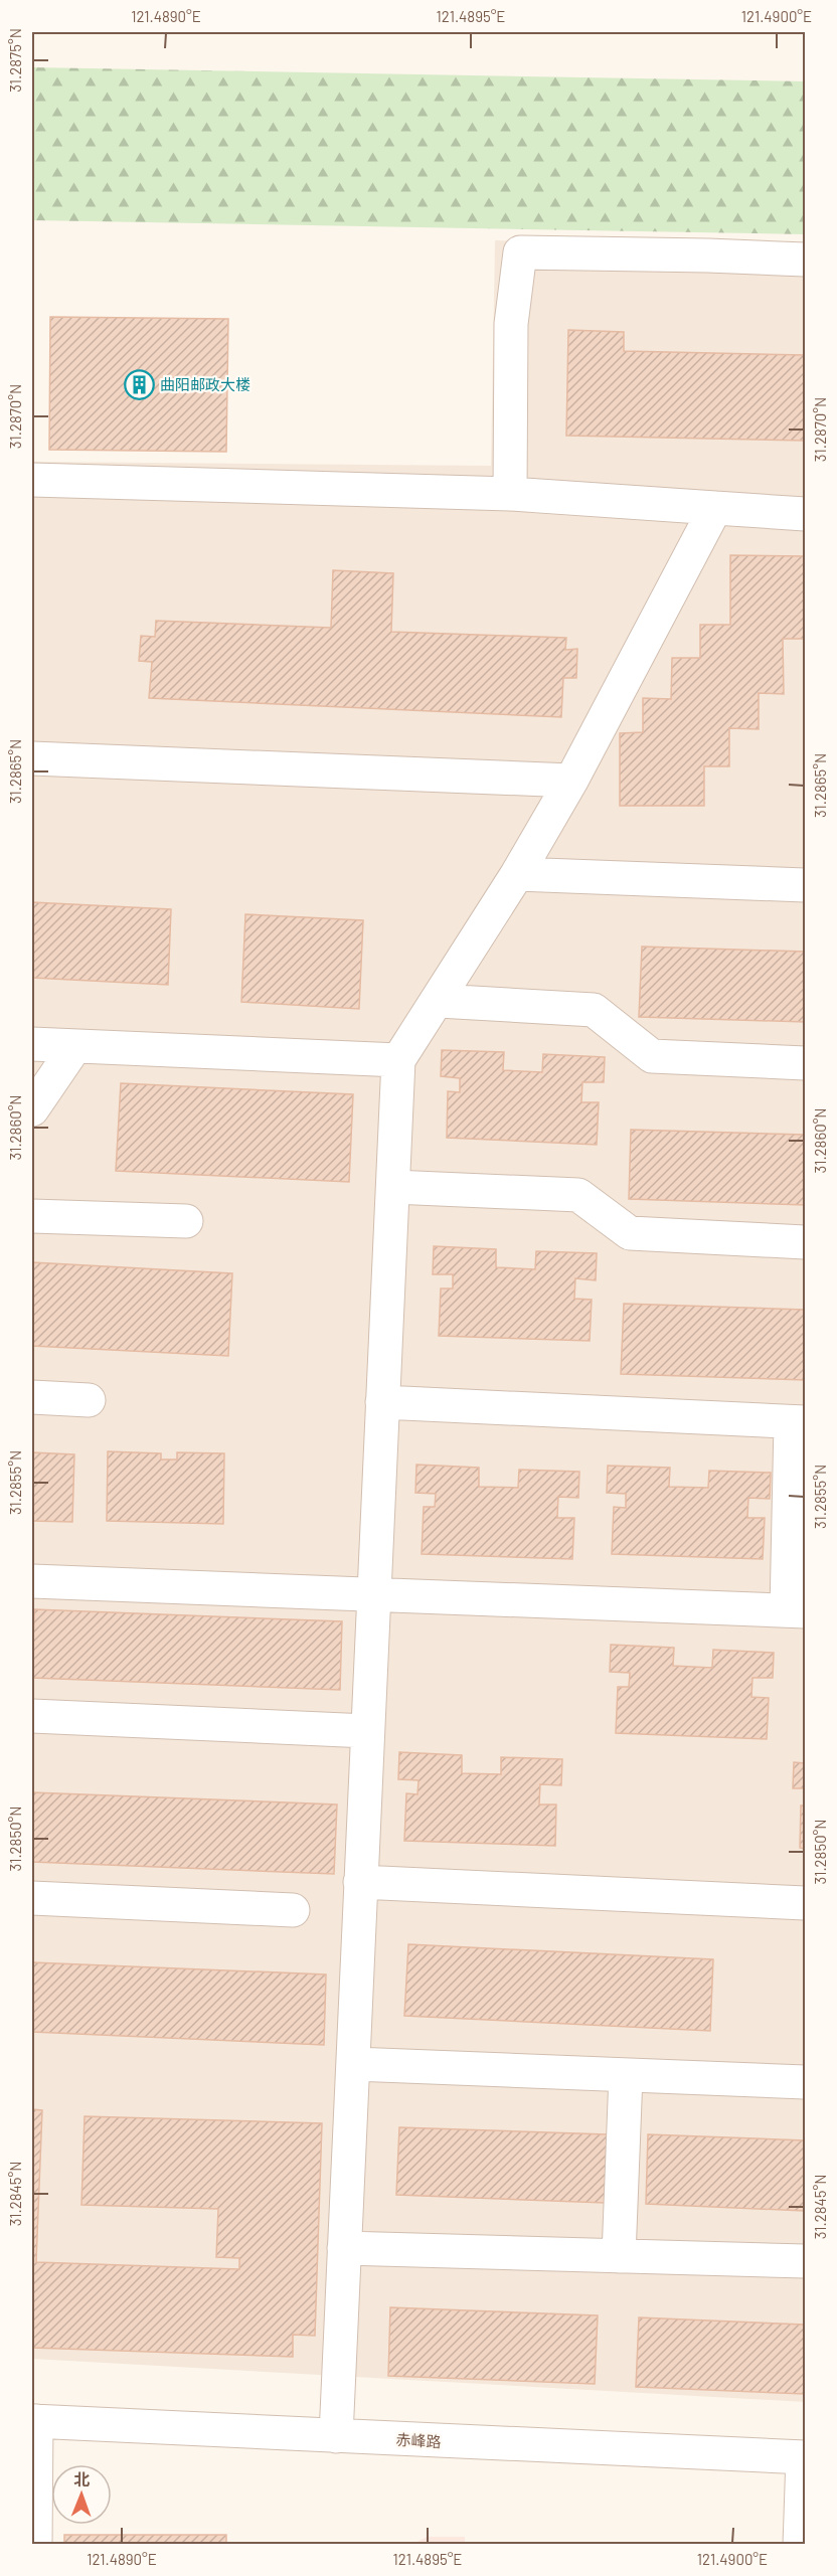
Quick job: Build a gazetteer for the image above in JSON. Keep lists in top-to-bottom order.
{
  "streets": {
    "street": ["赤峰路"]
  },
  "places": {
    "building": ["曲阳邮政大楼"]
  },
  "north": "top",
  "coordinates": [
    "121.4890°E",
    "121.4895°E",
    "121.4900°E",
    "31.2875°N",
    "31.2870°N",
    "31.2865°N",
    "31.2860°N",
    "31.2855°N",
    "31.2850°N",
    "31.2845°N"
  ]
}
